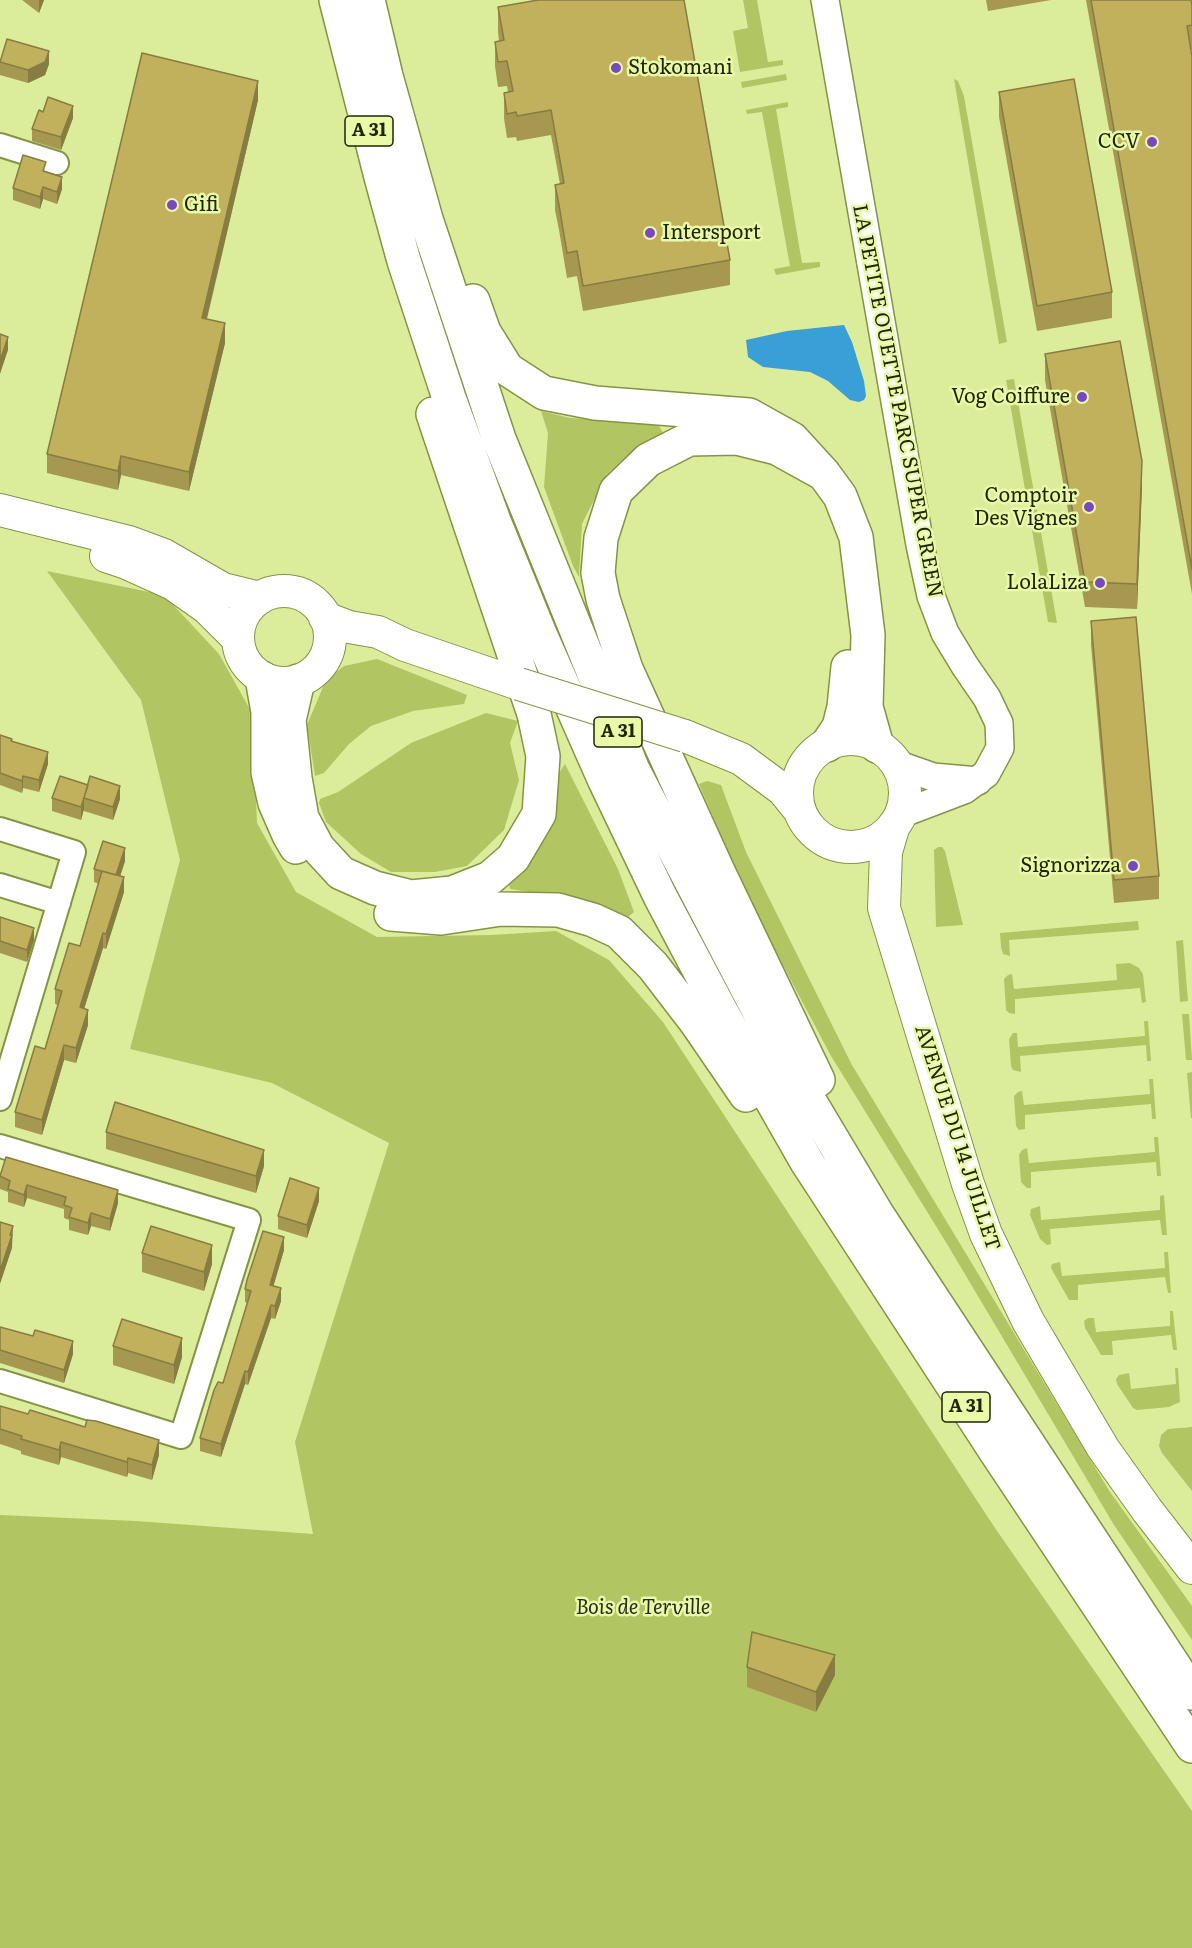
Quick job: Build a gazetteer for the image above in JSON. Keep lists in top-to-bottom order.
{
  "streets": {
    "highway": ["A 31"],
    "main road": ["AVENUE DU 14 JUILLET"],
    "street": ["LA PETITE OUETTE PARC SUPER GREEN"]
  },
  "crossings": [
    ["LA PETITE OUETTE PARC SUPER GREEN", "AVENUE DU 14 JUILLET"]
  ],
  "parks": ["Bois de Terville"],
  "places": [
    "Stokomani",
    "CCV",
    "Gifi",
    "Intersport",
    "Vog Coiffure",
    "Comptoir Des Vignes",
    "LolaLiza",
    "Signorizza"
  ]
}
